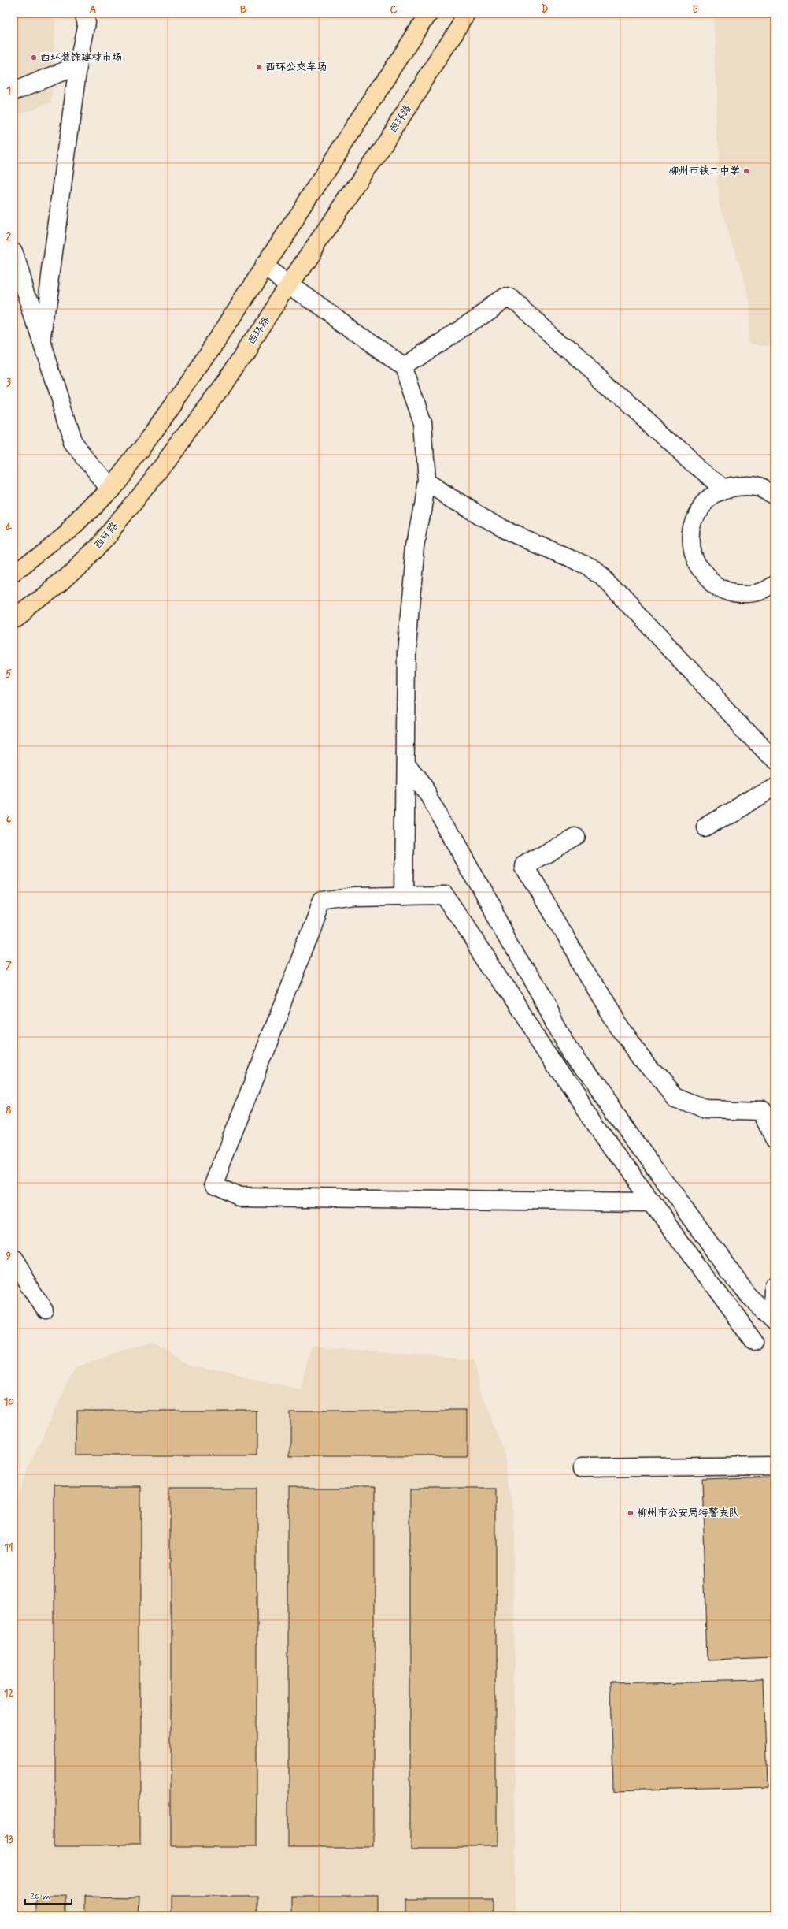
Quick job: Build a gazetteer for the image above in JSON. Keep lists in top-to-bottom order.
{
  "streets": {
    "main road": ["西环路"]
  },
  "places": [
    "西环装饰建材市场",
    "西环公交车场",
    "柳州市铁二中学",
    "柳州市公安局特警支队"
  ],
  "scale_bar": "20 m",
  "grid": {
    "columns": [
      "A",
      "B",
      "C",
      "D",
      "E"
    ],
    "rows": [
      "1",
      "2",
      "3",
      "4",
      "5",
      "6",
      "7",
      "8",
      "9",
      "10",
      "11",
      "12",
      "13"
    ]
  }
}
